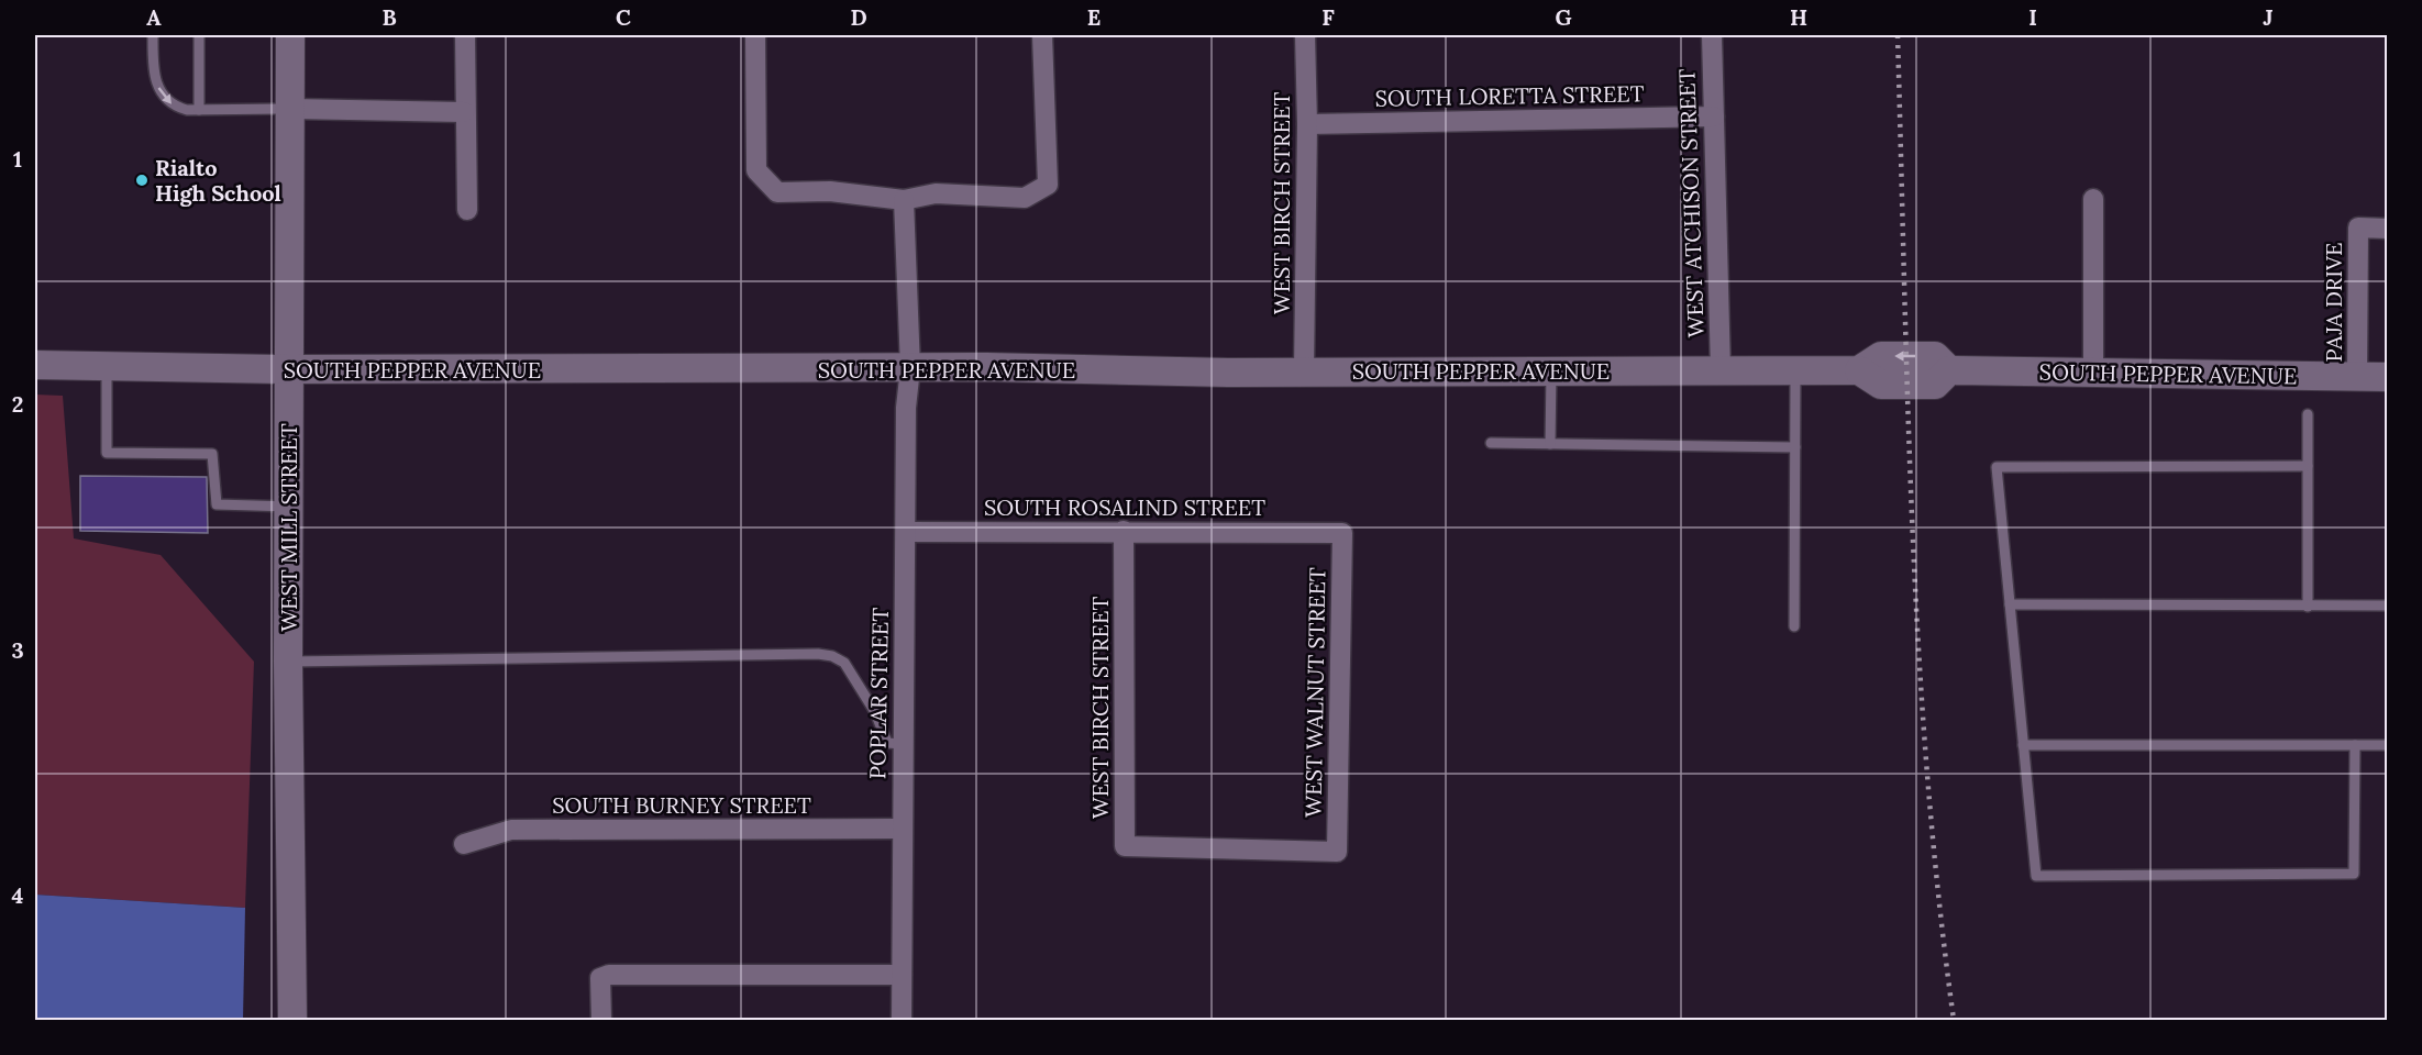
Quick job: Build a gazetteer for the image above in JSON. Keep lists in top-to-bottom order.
{
  "streets": {
    "main road": ["SOUTH PEPPER AVENUE", "WEST MILL STREET"],
    "street": [
      "SOUTH LORETTA STREET",
      "WEST BIRCH STREET",
      "WEST ATCHISON STREET",
      "PAJA DRIVE",
      "SOUTH ROSALIND STREET",
      "WEST WALNUT STREET",
      "POPLAR STREET",
      "SOUTH BURNEY STREET"
    ]
  },
  "crossings": [
    ["SOUTH LORETTA STREET", "WEST BIRCH STREET"],
    ["SOUTH LORETTA STREET", "WEST ATCHISON STREET"],
    ["WEST BIRCH STREET", "SOUTH PEPPER AVENUE"],
    ["WEST BIRCH STREET", "SOUTH ROSALIND STREET"],
    ["WEST BIRCH STREET", "WEST WALNUT STREET"],
    ["WEST ATCHISON STREET", "SOUTH PEPPER AVENUE"],
    ["PAJA DRIVE", "SOUTH PEPPER AVENUE"],
    ["SOUTH PEPPER AVENUE", "WEST MILL STREET"],
    ["SOUTH PEPPER AVENUE", "POPLAR STREET"],
    ["SOUTH ROSALIND STREET", "WEST WALNUT STREET"],
    ["SOUTH ROSALIND STREET", "POPLAR STREET"],
    ["POPLAR STREET", "SOUTH BURNEY STREET"]
  ],
  "places": ["Rialto High School"],
  "grid": {
    "columns": [
      "A",
      "B",
      "C",
      "D",
      "E",
      "F",
      "G",
      "H",
      "I",
      "J"
    ],
    "rows": [
      "1",
      "2",
      "3",
      "4"
    ]
  }
}
